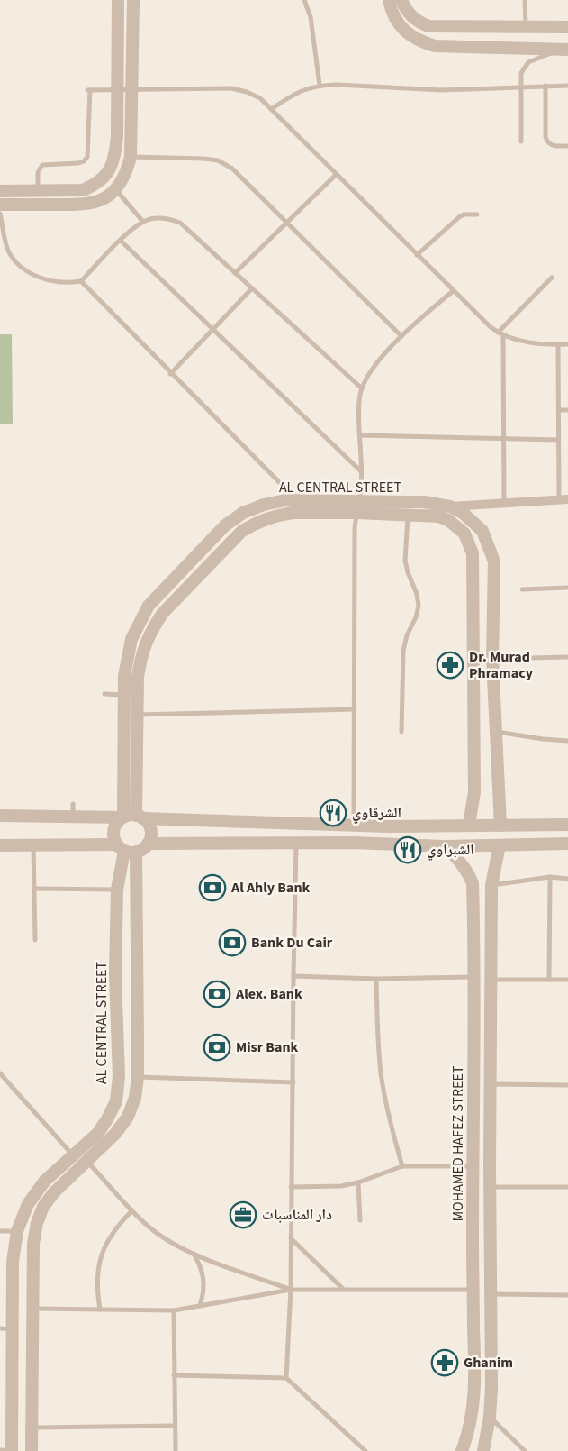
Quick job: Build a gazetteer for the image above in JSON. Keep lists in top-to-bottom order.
{
  "streets": {
    "street": ["AL CENTRAL STREET", "MOHAMED HAFEZ STREET"]
  },
  "places": {
    "pharmacy": ["Dr. Murad Phramacy", "Ghanim"],
    "restaurant": ["الشرقاوي", "الشبراوي"],
    "bank": [
      "Al Ahly Bank",
      "Bank Du Cair",
      "Alex. Bank",
      "Misr Bank"
    ],
    "office": ["دار المناسبات"]
  }
}
